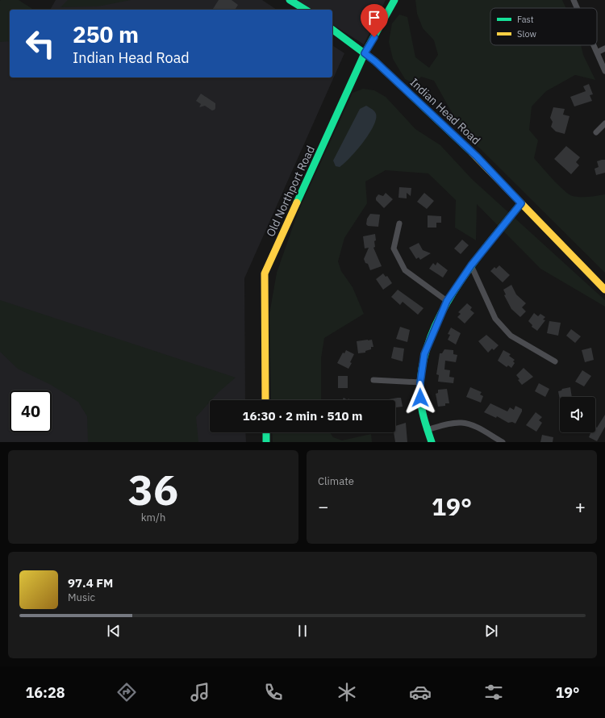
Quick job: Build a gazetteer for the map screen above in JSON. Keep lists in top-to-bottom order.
{
  "streets": {
    "main road": ["Indian Head Road", "Old Northport Road"]
  },
  "crossings": [
    ["Indian Head Road", "Old Northport Road"]
  ],
  "legend": ["Fast", "Slow"],
  "page": {
    "turn": ["250 m", "Indian Head Road"],
    "limit": "40",
    "trip": "16:30 · 2 min · 510 m",
    "tile": [
      ["36", "km/h"],
      "Climate"
    ],
    "heat": ["−", "19°", "+"],
    "song": ["97.4 FM", "Music"],
    "tabs": ["16:28", "19°"]
  }
}
